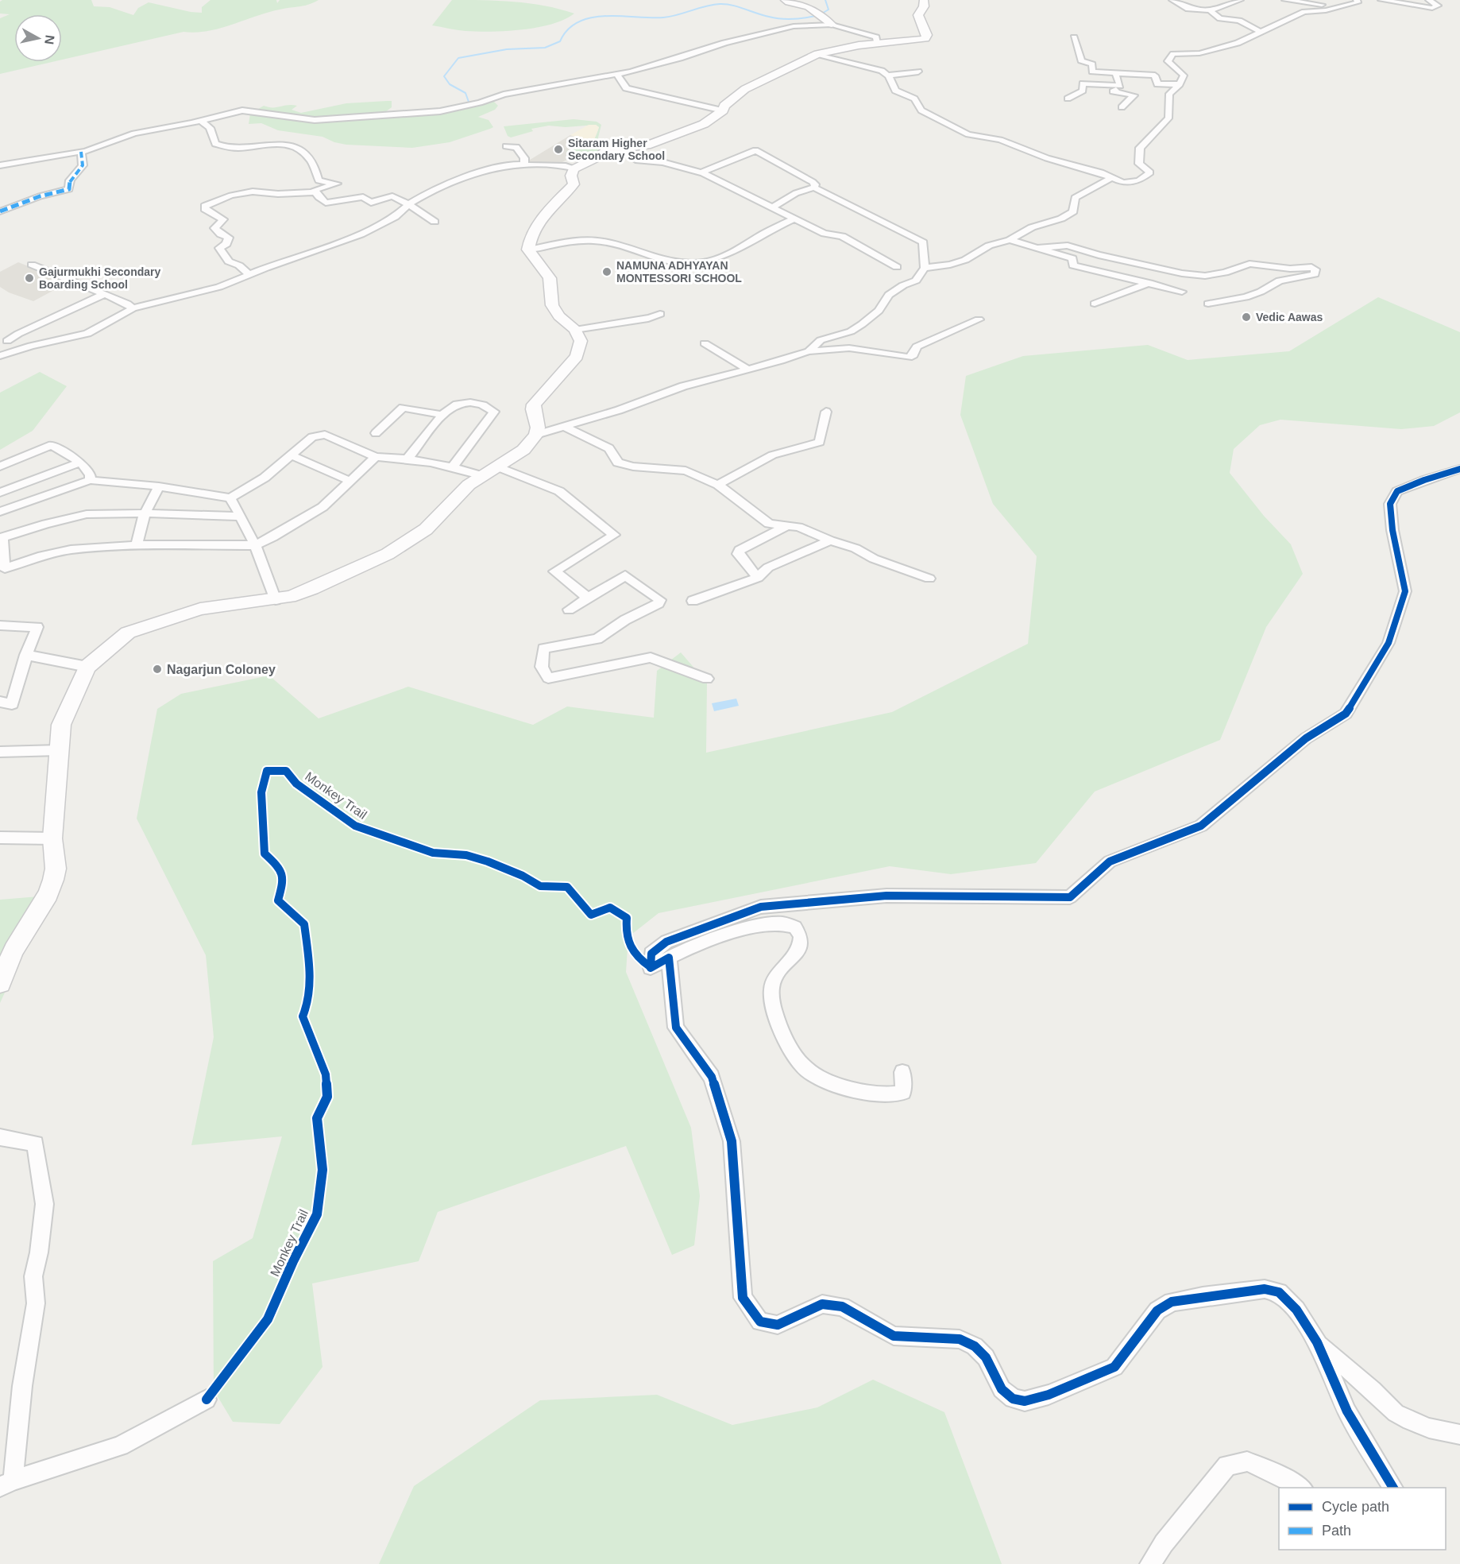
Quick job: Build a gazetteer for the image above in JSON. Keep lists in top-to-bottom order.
{
  "streets": {
    "cycle path": ["Monkey Trail"]
  },
  "places": [
    "Sitaram Higher Secondary School",
    "NAMUNA ADHYAYAN MONTESSORI SCHOOL",
    "Gajurmukhi Secondary Boarding School",
    "Vedic Aawas",
    "Nagarjun Coloney"
  ],
  "legend": ["Cycle path", "Path"],
  "north": "right"
}
